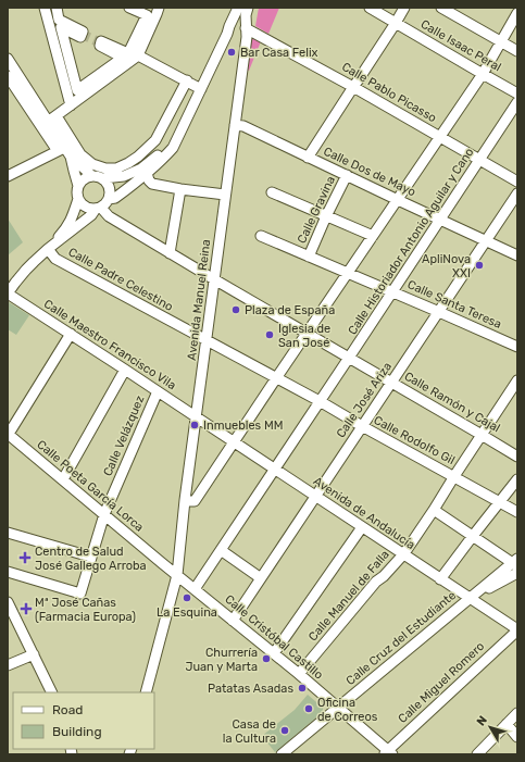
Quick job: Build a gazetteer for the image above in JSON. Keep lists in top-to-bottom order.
{
  "streets": {
    "street": [
      "Calle Isaac Peral",
      "Calle Pablo Picasso",
      "Calle Dos de Mayo",
      "Calle Gravina",
      "Calle Historiador Antonio Aguilar y Cano",
      "Calle Padre Celestino",
      "Avenida Manuel Reina",
      "Calle Santa Teresa",
      "Calle Maestro Francisco Vila",
      "Calle José Ariza",
      "Calle Ramón y Cajal",
      "Calle Velázquez",
      "Calle Rodolfo Gil",
      "Calle Poeta García Lorca",
      "Avenida de Andalucía",
      "Calle Manuel de Falla",
      "Calle Cristóbal Castillo",
      "Calle Cruz del Estudiante",
      "Calle Miguel Romero"
    ]
  },
  "crossings": [
    ["Calle Pablo Picasso", "Calle Historiador Antonio Aguilar y Cano"],
    ["Calle Pablo Picasso", "Avenida Manuel Reina"],
    ["Calle Dos de Mayo", "Calle Gravina"],
    ["Calle Dos de Mayo", "Calle Historiador Antonio Aguilar y Cano"],
    ["Calle Dos de Mayo", "Avenida Manuel Reina"],
    ["Calle Dos de Mayo", "Calle José Ariza"],
    ["Calle Gravina", "Calle Santa Teresa"],
    ["Calle Historiador Antonio Aguilar y Cano", "Calle Santa Teresa"],
    ["Calle Historiador Antonio Aguilar y Cano", "Calle Ramón y Cajal"],
    ["Calle Historiador Antonio Aguilar y Cano", "Calle Rodolfo Gil"],
    ["Calle Historiador Antonio Aguilar y Cano", "Avenida de Andalucía"],
    ["Calle Historiador Antonio Aguilar y Cano", "Calle Cristóbal Castillo"],
    ["Calle Padre Celestino", "Avenida Manuel Reina"],
    ["Avenida Manuel Reina", "Calle Maestro Francisco Vila"],
    ["Avenida Manuel Reina", "Calle Ramón y Cajal"],
    ["Avenida Manuel Reina", "Calle Poeta García Lorca"],
    ["Avenida Manuel Reina", "Avenida de Andalucía"],
    ["Avenida Manuel Reina", "Calle Cristóbal Castillo"],
    ["Calle Santa Teresa", "Calle José Ariza"],
    ["Calle Maestro Francisco Vila", "Calle Velázquez"],
    ["Calle Maestro Francisco Vila", "Avenida de Andalucía"],
    ["Calle José Ariza", "Calle Ramón y Cajal"],
    ["Calle José Ariza", "Calle Rodolfo Gil"],
    ["Calle José Ariza", "Avenida de Andalucía"],
    ["Calle José Ariza", "Calle Cristóbal Castillo"],
    ["Calle Ramón y Cajal", "Calle Manuel de Falla"],
    ["Calle Velázquez", "Calle Poeta García Lorca"],
    ["Calle Rodolfo Gil", "Calle Manuel de Falla"],
    ["Calle Poeta García Lorca", "Calle Cristóbal Castillo"],
    ["Avenida de Andalucía", "Calle Manuel de Falla"],
    ["Avenida de Andalucía", "Calle Cruz del Estudiante"],
    ["Avenida de Andalucía", "Calle Miguel Romero"],
    ["Calle Manuel de Falla", "Calle Cristóbal Castillo"],
    ["Calle Cristóbal Castillo", "Calle Cruz del Estudiante"],
    ["Calle Cristóbal Castillo", "Calle Miguel Romero"]
  ],
  "places": {
    "other": [
      "Bar Casa Felix",
      "ApliNova XXI",
      "Plaza de España",
      "Iglesia de San José",
      "Inmuebles MM",
      "La Esquina",
      "Churrería Juan y Marta",
      "Patatas Asadas",
      "Oficina de Correos",
      "Casa de la Cultura"
    ],
    "health": ["Centro de Salud José Gallego Arroba", "Mª José Cañas (Farmacia Europa)"]
  },
  "legend": ["Road", "Building"],
  "north": "top left"
}
